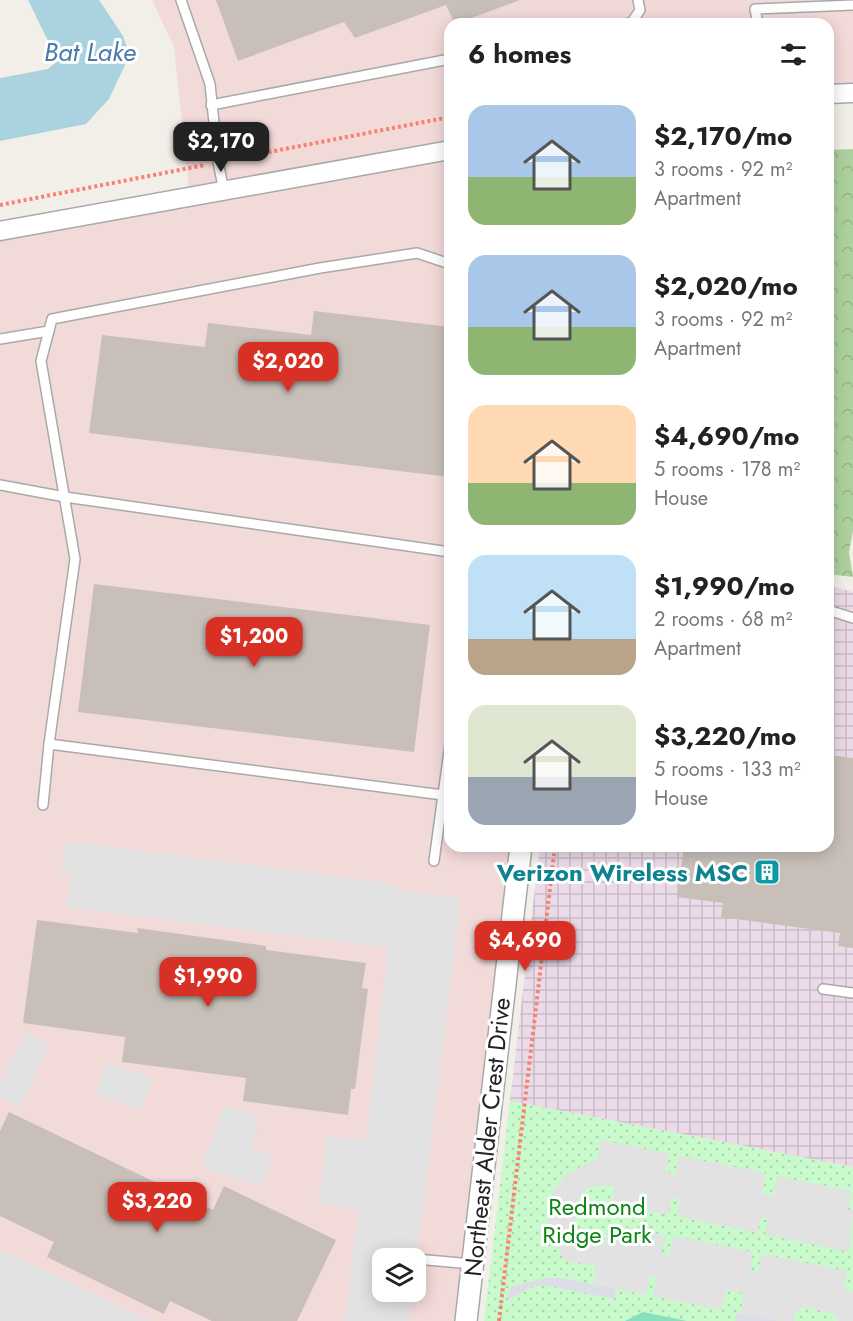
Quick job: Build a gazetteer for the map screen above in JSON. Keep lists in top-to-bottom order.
{
  "streets": {
    "street": ["Northeast Alder Crest Drive"]
  },
  "water": ["Bat Lake"],
  "parks": ["Redmond Ridge Park"],
  "places": {
    "building": ["Verizon Wireless MSC"]
  },
  "page": {
    "heading": "6 homes",
    "list": [
      {
        "name": "$2,170/mo",
        "note": "3 rooms · 92 m² · Apartment"
      },
      {
        "name": "$2,020/mo",
        "note": "3 rooms · 92 m² · Apartment"
      },
      {
        "name": "$4,690/mo",
        "note": "5 rooms · 178 m² · House"
      },
      {
        "name": "$1,990/mo",
        "note": "2 rooms · 68 m² · Apartment"
      },
      {
        "name": "$3,220/mo",
        "note": "5 rooms · 133 m² · House"
      }
    ],
    "price": [
      "$2,170",
      "$2,020",
      "$1,200",
      "$4,690",
      "$1,990",
      "$3,220"
    ]
  }
}
